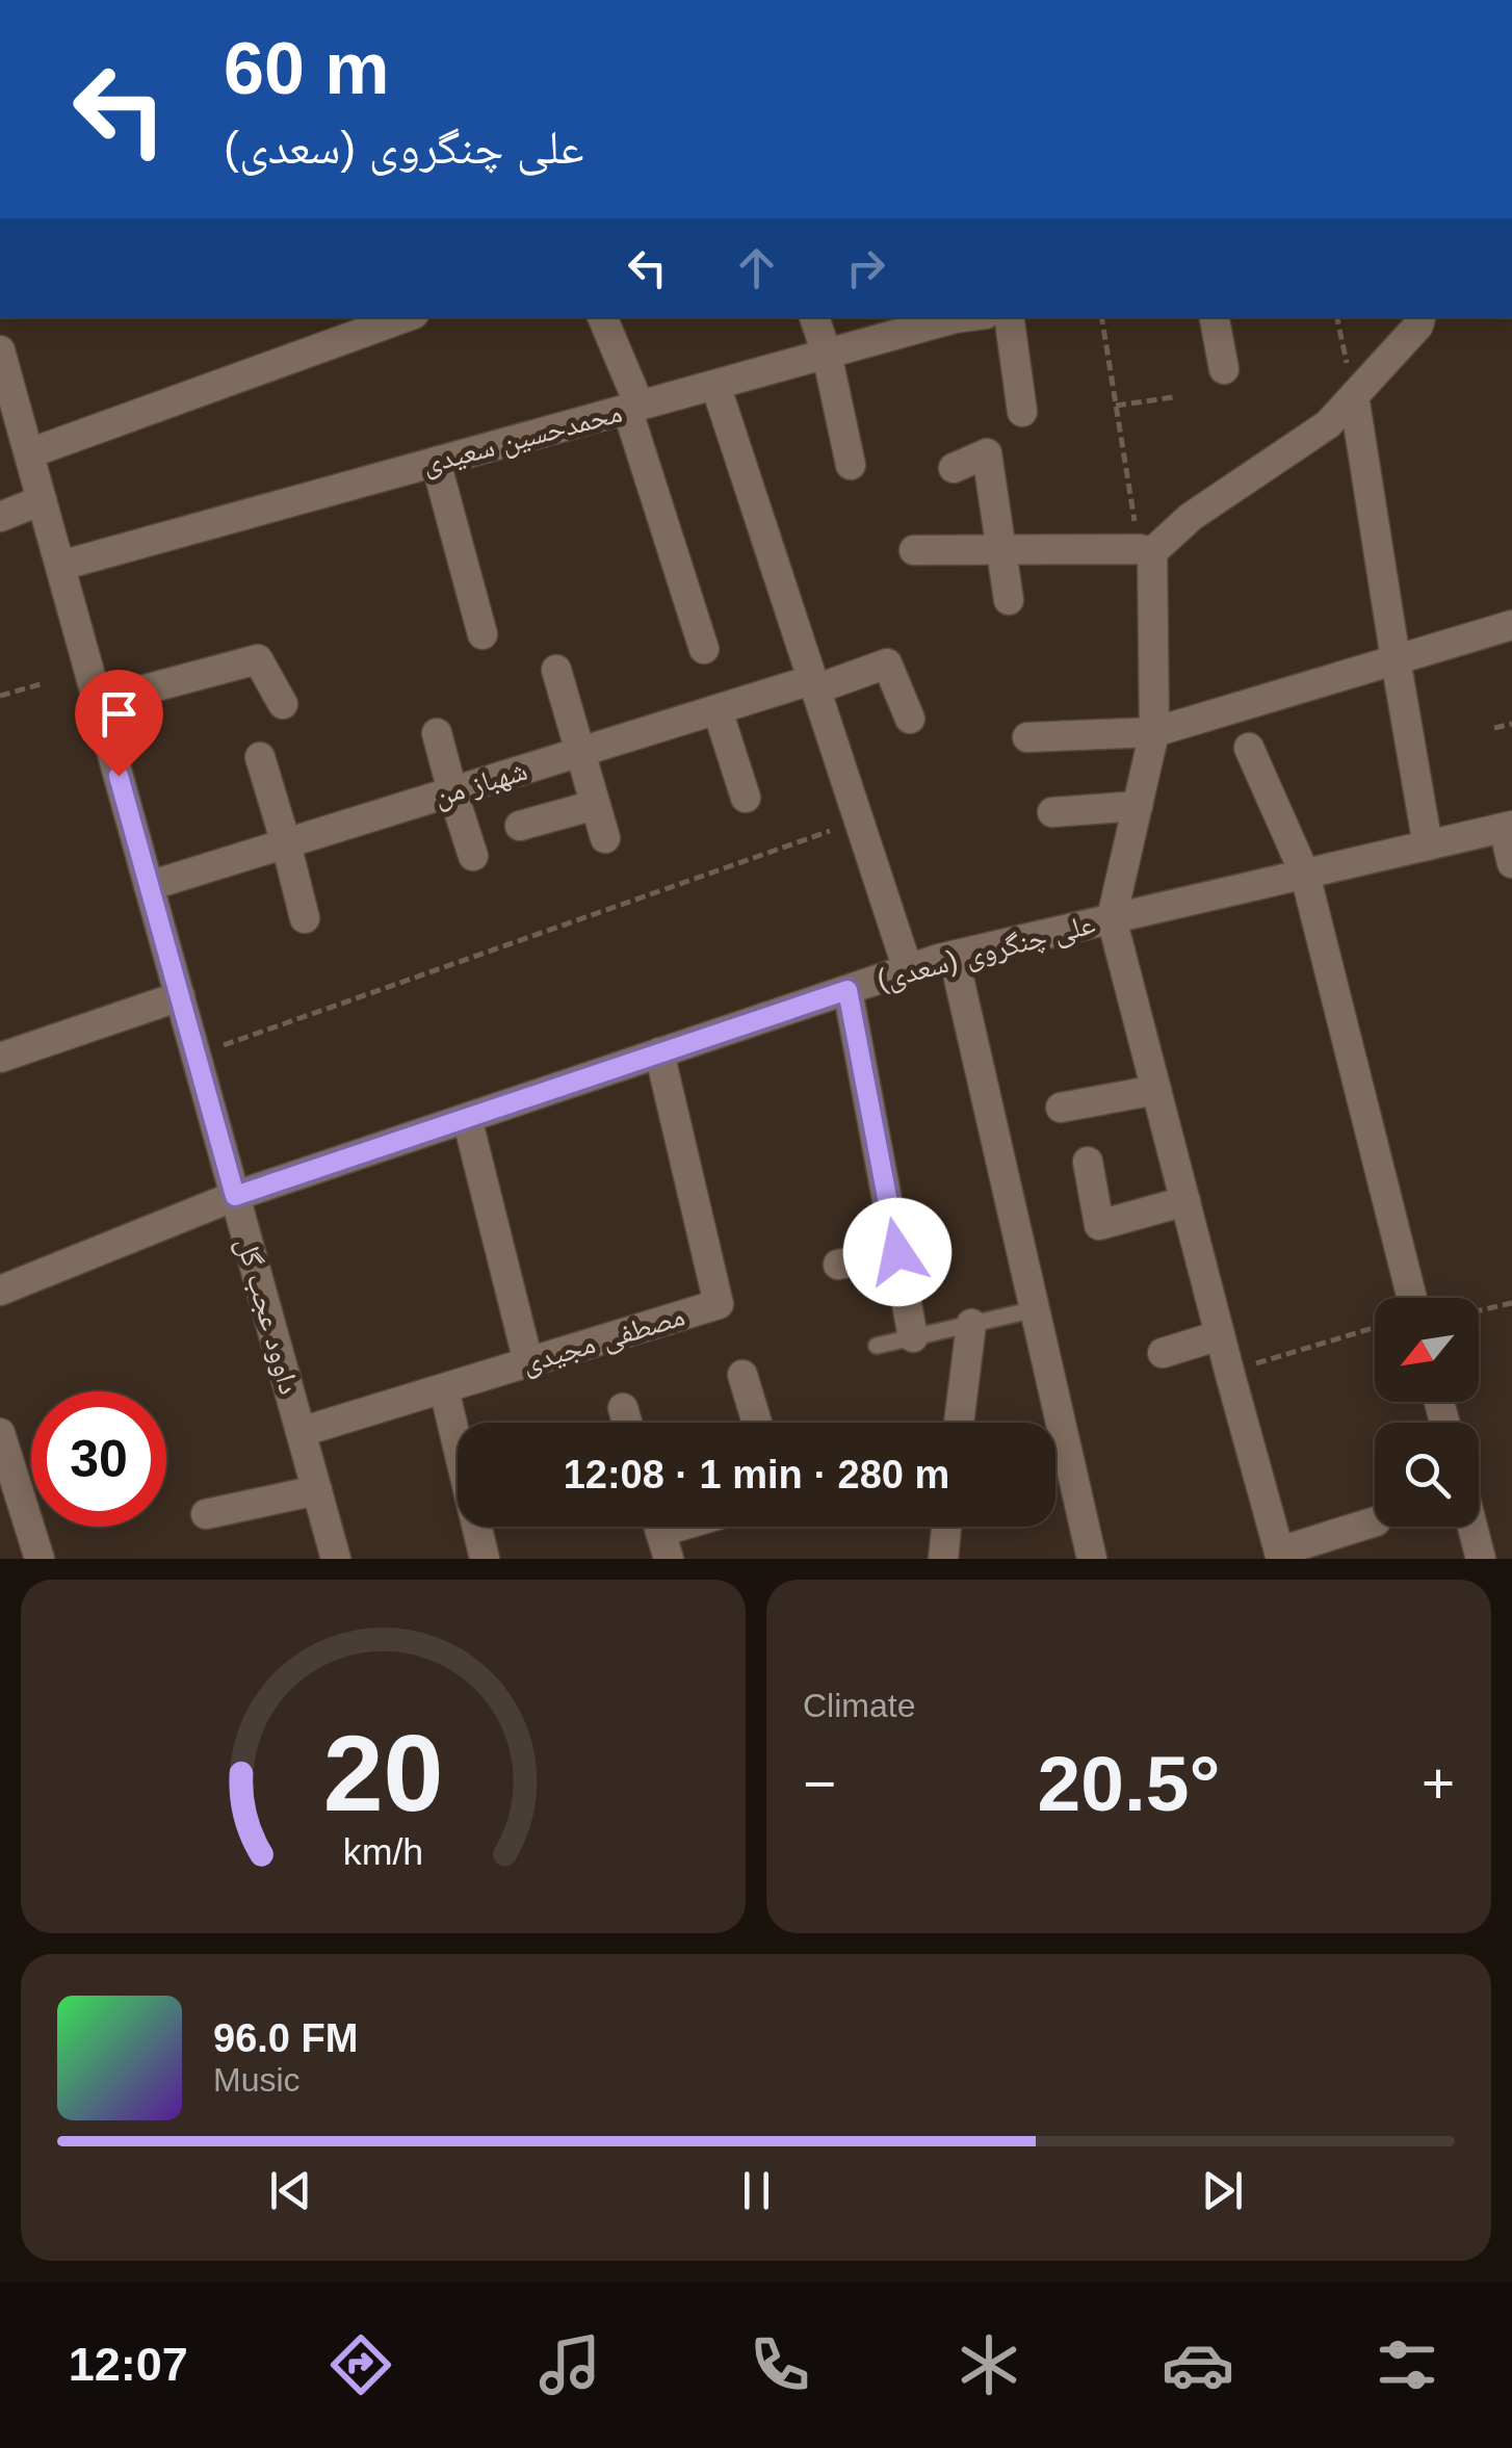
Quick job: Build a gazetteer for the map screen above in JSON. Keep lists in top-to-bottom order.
{
  "streets": {
    "street": [
      "محمدحسین سعیدی",
      "شهباز من",
      "علی چنگروی (سعدی)",
      "داوود عجب گل",
      "مصطفی مجیدی"
    ]
  },
  "crossings": [
    ["محمدحسین سعیدی", "داوود عجب گل"],
    ["شهباز من", "داوود عجب گل"],
    ["علی چنگروی (سعدی)", "داوود عجب گل"],
    ["علی چنگروی (سعدی)", "مصطفی مجیدی"],
    ["داوود عجب گل", "مصطفی مجیدی"]
  ],
  "north": "bottom left",
  "page": {
    "turn": ["60 m", "علی چنگروی (سعدی)"],
    "limit": "30",
    "trip": "12:08 · 1 min · 280 m",
    "tile": "Climate",
    "heat": ["−", "20.5°", "+"],
    "song": ["96.0 FM", "Music"],
    "tabs": "12:07",
    "gauge": ["20", "km/h"]
  }
}
